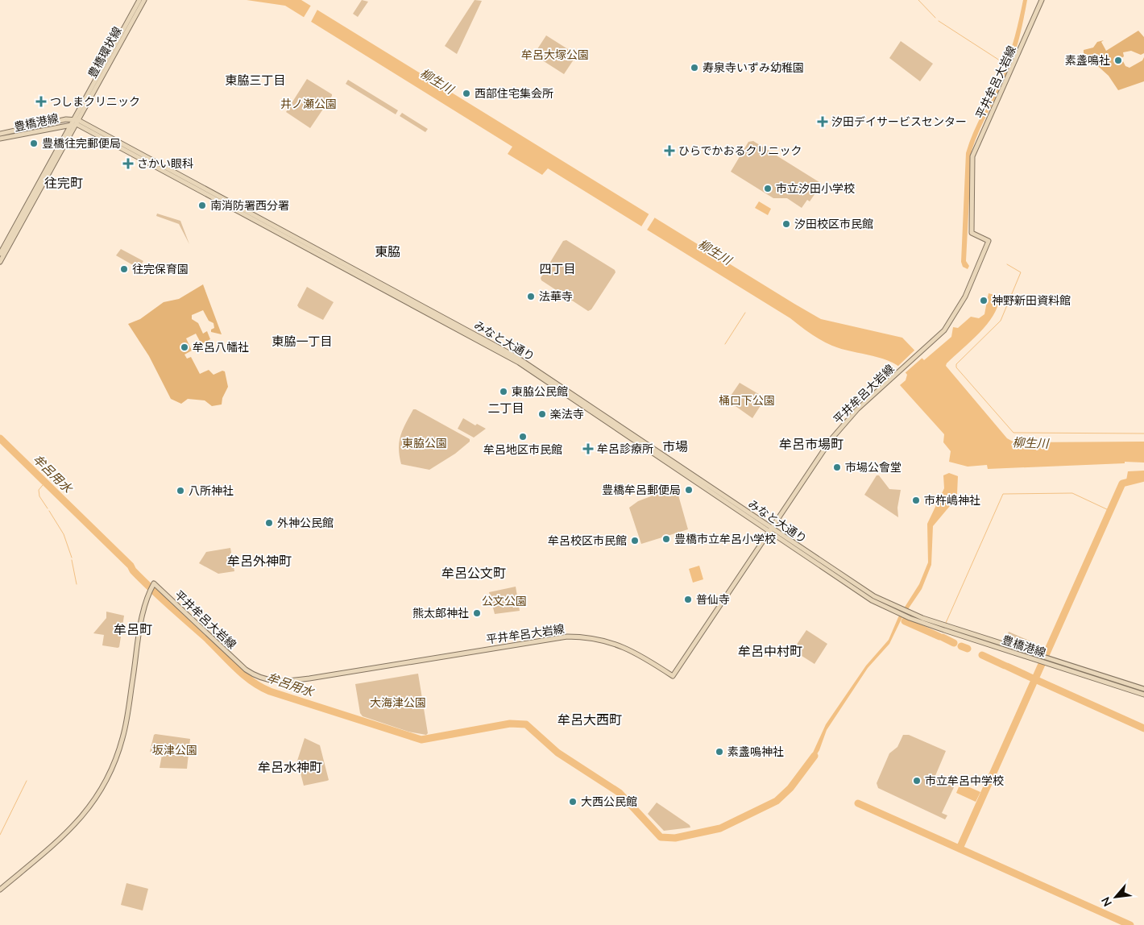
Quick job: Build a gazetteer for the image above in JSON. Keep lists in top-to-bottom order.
{
  "streets": {
    "main road": [
      "豊橋環状線",
      "平井牟呂大岩線",
      "豊橋港線",
      "みなと大通り"
    ]
  },
  "crossings": [
    ["豊橋環状線", "豊橋港線"],
    ["豊橋環状線", "みなと大通り"],
    ["平井牟呂大岩線", "みなと大通り"],
    ["豊橋港線", "みなと大通り"]
  ],
  "districts": [
    "東脇三丁目",
    "往完町",
    "東脇",
    "四丁目",
    "東脇一丁目",
    "二丁目",
    "牟呂市場町",
    "市場",
    "牟呂外神町",
    "牟呂公文町",
    "牟呂町",
    "牟呂中村町",
    "牟呂大西町",
    "牟呂水神町"
  ],
  "water": ["柳生川", "牟呂用水"],
  "parks": [
    "牟呂大塚公園",
    "井ノ瀬公園",
    "桶口下公園",
    "東脇公園",
    "公文公園",
    "大海津公園",
    "坂津公園"
  ],
  "places": {
    "other": [
      "素盞鳴社",
      "寿泉寺いずみ幼稚園",
      "西部住宅集会所",
      "豊橋往完郵便局",
      "市立汐田小学校",
      "南消防署西分署",
      "汐田校区市民館",
      "往完保育園",
      "法華寺",
      "神野新田資料館",
      "牟呂八幡社",
      "東脇公民館",
      "楽法寺",
      "牟呂地区市民館",
      "市場公會堂",
      "豊橋牟呂郵便局",
      "八所神社",
      "市杵嶋神社",
      "外神公民館",
      "豊橋市立牟呂小学校",
      "牟呂校区市民館",
      "普仙寺",
      "熊太郎神社",
      "素盞嗚神社",
      "市立牟呂中学校",
      "大西公民館"
    ],
    "health": [
      "つしまクリニック",
      "汐田デイサービスセンター",
      "ひらでかおるクリニック",
      "さかい眼科",
      "牟呂診療所"
    ]
  },
  "north": "bottom left"
}
